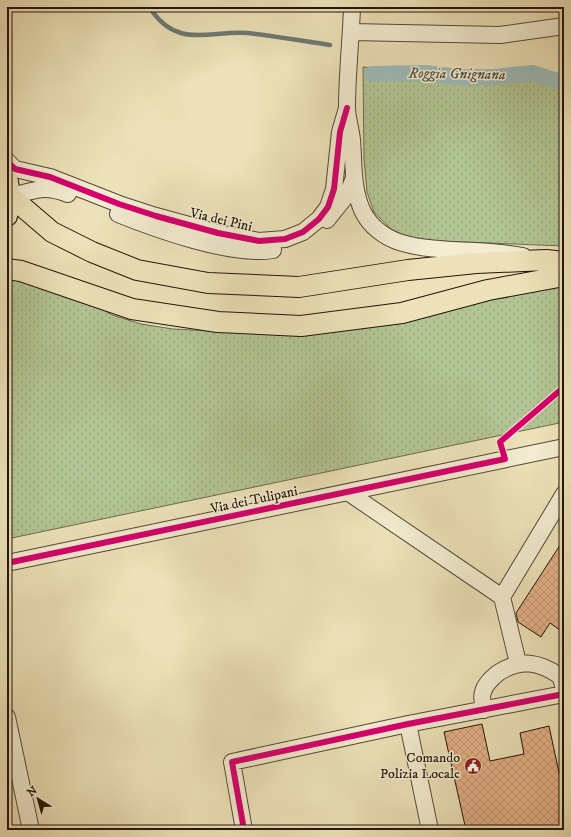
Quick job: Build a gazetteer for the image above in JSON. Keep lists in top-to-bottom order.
{
  "streets": {
    "street": ["Via dei Pini", "Via dei Tulipani"]
  },
  "water": ["Roggia Gnignana"],
  "places": {
    "public building": ["Comando Polizia Locale"]
  },
  "north": "top left"
}
